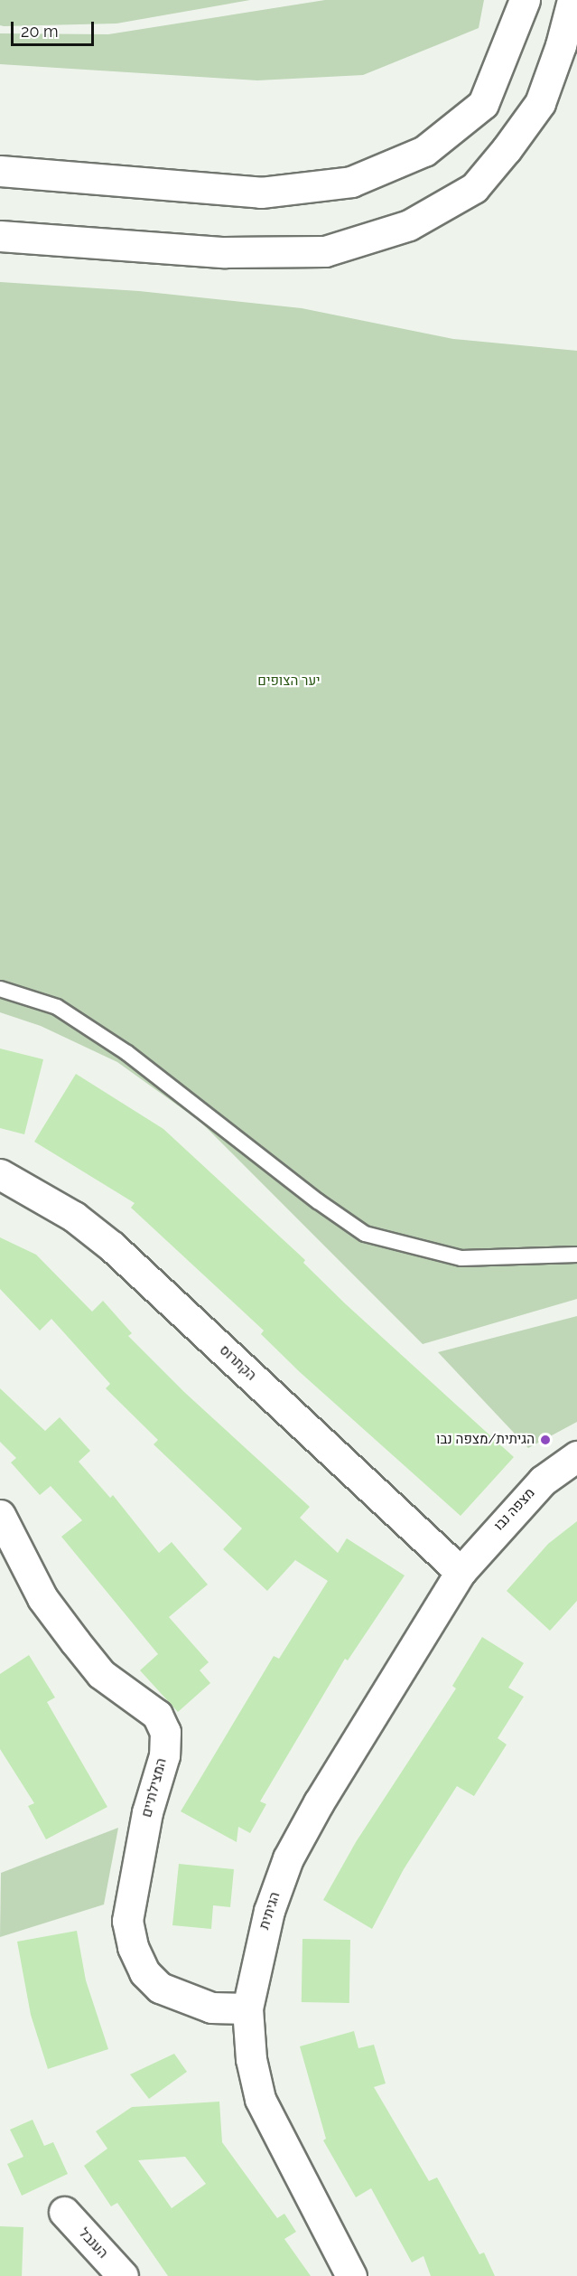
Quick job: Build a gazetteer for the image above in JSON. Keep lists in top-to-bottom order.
{
  "streets": {
    "street": [
      "הקתרוס",
      "מצפה נבו",
      "המצילתיים",
      "הגיתית",
      "הענבל"
    ]
  },
  "crossings": [
    ["הקתרוס", "מצפה נבו"],
    ["הקתרוס", "הגיתית"],
    ["מצפה נבו", "הגיתית"],
    ["המצילתיים", "הגיתית"]
  ],
  "parks": ["יער הצופים"],
  "places": ["הגיתית/מצפה נבו"],
  "scale_bar": "20 m"
}
